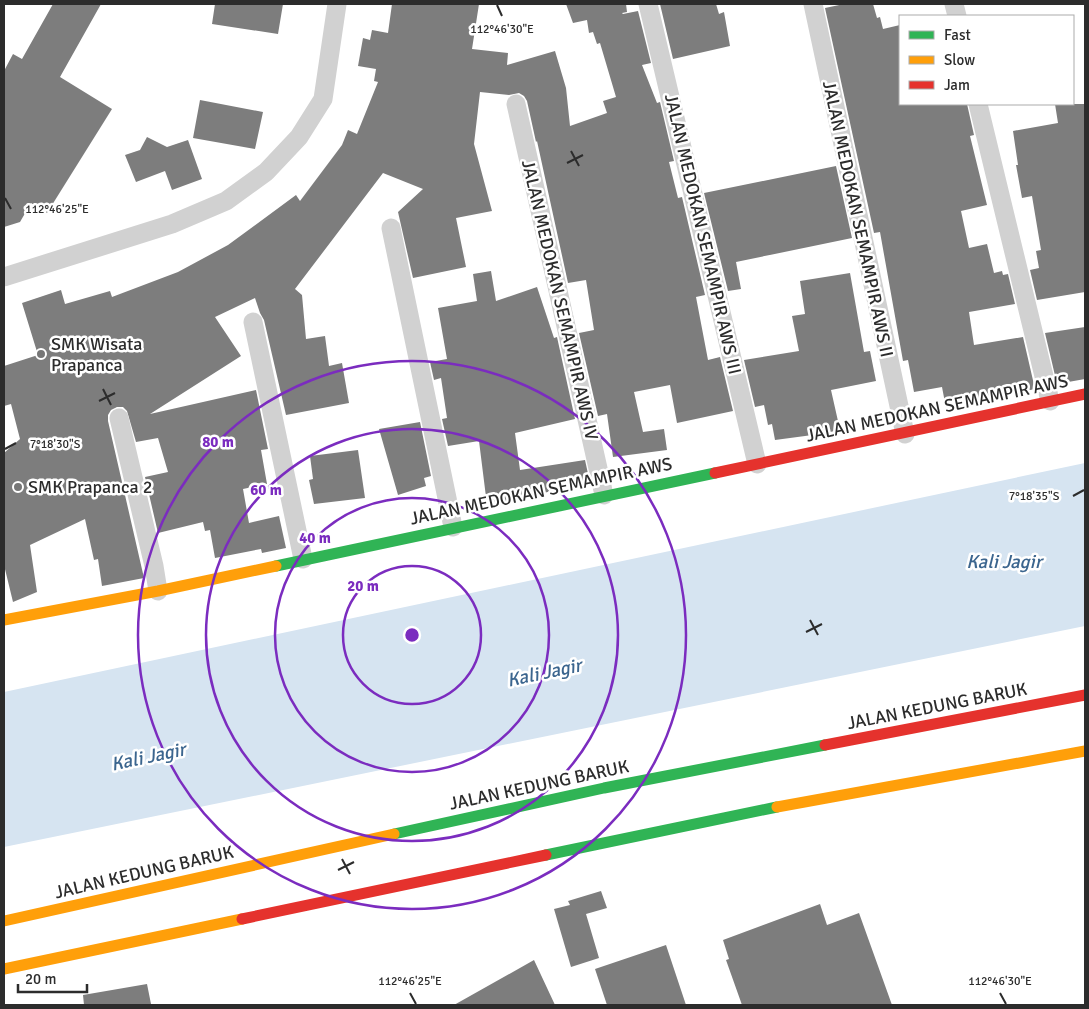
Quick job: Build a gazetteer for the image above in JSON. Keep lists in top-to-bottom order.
{
  "streets": {
    "main road": ["JALAN MEDOKAN SEMAMPIR AWS", "JALAN KEDUNG BARUK"],
    "street": ["JALAN MEDOKAN SEMAMPIR AWS II", "JALAN MEDOKAN SEMAMPIR AWS III", "JALAN MEDOKAN SEMAMPIR AWS IV"]
  },
  "crossings": [
    ["JALAN MEDOKAN SEMAMPIR AWS II", "JALAN MEDOKAN SEMAMPIR AWS"],
    ["JALAN MEDOKAN SEMAMPIR AWS III", "JALAN MEDOKAN SEMAMPIR AWS"],
    ["JALAN MEDOKAN SEMAMPIR AWS IV", "JALAN MEDOKAN SEMAMPIR AWS"]
  ],
  "water": ["Kali Jagir"],
  "places": ["SMK Wisata Prapanca", "SMK Prapanca 2"],
  "legend": ["Fast", "Slow", "Jam"],
  "scale_bar": "20 m",
  "coordinates": [
    "112°46'30\"E",
    "112°46'25\"E",
    "7°18'30\"S",
    "7°18'35\"S"
  ],
  "rings": [
    "80 m",
    "60 m",
    "40 m",
    "20 m"
  ]
}
